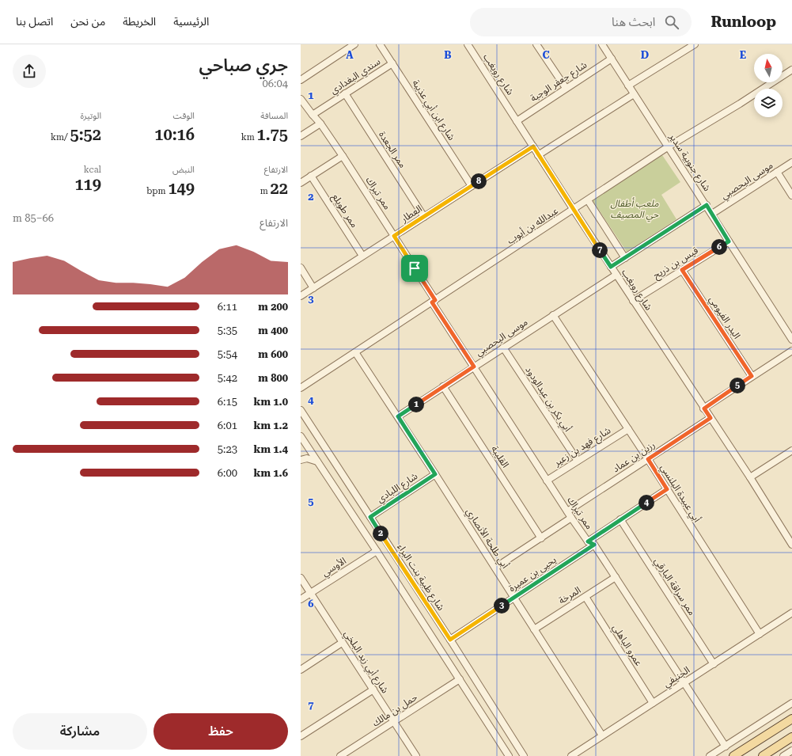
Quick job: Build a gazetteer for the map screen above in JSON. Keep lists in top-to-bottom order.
{
  "streets": {
    "street": [
      "شارع رويغب",
      "سندي البغدادي",
      "شارع جعفر الوجبة",
      "شارع ابن أبي عذيبة",
      "ممر الجعدة",
      "شارع جنوبية سدير",
      "موسى اليحصبي",
      "ممر تبراك",
      "ممر طويلع",
      "العطار",
      "عبدالله بن أيوب",
      "قيس بن ذريح",
      "البدر الفيومي",
      "أبي بكر بن عبدالودود",
      "شارع فهد بن زعير",
      "القليبة",
      "رزين بن عماد",
      "شارع اللبادي",
      "أبي عبيدة البلنسي",
      "أبي طلحة الأنصاري",
      "الأوسي",
      "يحيى بن عميرة",
      "شارع ظبية بنت البراء",
      "ممر سراقة البارقي",
      "المرخة",
      "عمرو الباهلي",
      "شارع أبي زيد البلخي",
      "الجنيفي",
      "حمل بن مالك"
    ]
  },
  "crossings": [
    ["شارع رويغب", "شارع جعفر الوجبة"],
    ["شارع رويغب", "موسى اليحصبي"],
    ["شارع رويغب", "العطار"],
    ["شارع رويغب", "عبدالله بن أيوب"],
    ["شارع رويغب", "قيس بن ذريح"],
    ["شارع رويغب", "رزين بن عماد"],
    ["سندي البغدادي", "شارع ابن أبي عذيبة"],
    ["سندي البغدادي", "ممر الجعدة"],
    ["سندي البغدادي", "ممر تبراك"],
    ["شارع جعفر الوجبة", "شارع جنوبية سدير"],
    ["شارع ابن أبي عذيبة", "العطار"],
    ["ممر الجعدة", "العطار"],
    ["شارع جنوبية سدير", "موسى اليحصبي"],
    ["شارع جنوبية سدير", "عبدالله بن أيوب"],
    ["شارع جنوبية سدير", "قيس بن ذريح"],
    ["موسى اليحصبي", "ممر تبراك"],
    ["موسى اليحصبي", "أبي بكر بن عبدالودود"],
    ["موسى اليحصبي", "القليبة"],
    ["موسى اليحصبي", "أبي عبيدة البلنسي"],
    ["موسى اليحصبي", "أبي طلحة الأنصاري"],
    ["ممر تبراك", "العطار"],
    ["ممر تبراك", "عبدالله بن أيوب"],
    ["ممر تبراك", "شارع فهد بن زعير"],
    ["ممر تبراك", "رزين بن عماد"],
    ["ممر تبراك", "يحيى بن عميرة"],
    ["ممر طويلع", "العطار"],
    ["عبدالله بن أيوب", "أبي طلحة الأنصاري"],
    ["قيس بن ذريح", "البدر الفيومي"],
    ["أبي بكر بن عبدالودود", "شارع فهد بن زعير"],
    ["شارع فهد بن زعير", "أبي عبيدة البلنسي"],
    ["رزين بن عماد", "أبي عبيدة البلنسي"],
    ["شارع اللبادي", "أبي طلحة الأنصاري"],
    ["شارع اللبادي", "شارع ظبية بنت البراء"],
    ["أبي عبيدة البلنسي", "الجنيفي"],
    ["أبي طلحة الأنصاري", "يحيى بن عميرة"],
    ["أبي طلحة الأنصاري", "المرخة"],
    ["أبي طلحة الأنصاري", "الجنيفي"],
    ["الأوسي", "شارع أبي زيد البلخي"],
    ["يحيى بن عميرة", "شارع ظبية بنت البراء"],
    ["ممر سراقة البارقي", "الجنيفي"],
    ["المرخة", "عمرو الباهلي"],
    ["عمرو الباهلي", "الجنيفي"],
    ["شارع أبي زيد البلخي", "حمل بن مالك"]
  ],
  "parks": ["ملعب أطفال حي المصيف"],
  "north": "top",
  "page": {
    "header": "Runloop",
    "search": "ابحث هنا",
    "nav": [
      "الرئيسية",
      "الخريطة",
      "من نحن",
      "اتصل بنا"
    ],
    "heading": ["جري صباحي", "06:04"],
    "stats": [
      ["المسافة", "1.75 km"],
      ["الوقت", "10:16"],
      ["الوتيرة", "5:52 /km"],
      ["الارتفاع", "22 m"],
      ["النبض", "149 bpm"],
      ["kcal", "119"]
    ],
    "pins": [
      "8",
      "6",
      "7",
      "5",
      "1",
      "4",
      "2",
      "3"
    ],
    "chart": ["الارتفاع", "66–85 m"],
    "list": [
      {
        "name": "200 m",
        "note": "6:11"
      },
      {
        "name": "400 m",
        "note": "5:35"
      },
      {
        "name": "600 m",
        "note": "5:54"
      },
      {
        "name": "800 m",
        "note": "5:42"
      },
      {
        "name": "1.0 km",
        "note": "6:15"
      },
      {
        "name": "1.2 km",
        "note": "6:01"
      },
      {
        "name": "1.4 km",
        "note": "5:23"
      },
      {
        "name": "1.6 km",
        "note": "6:00"
      }
    ],
    "buttons": ["حفظ", "مشاركة"]
  },
  "grid": {
    "columns": [
      "A",
      "B",
      "C",
      "D",
      "E"
    ],
    "rows": [
      "1",
      "2",
      "3",
      "4",
      "5",
      "6",
      "7"
    ]
  }
}
